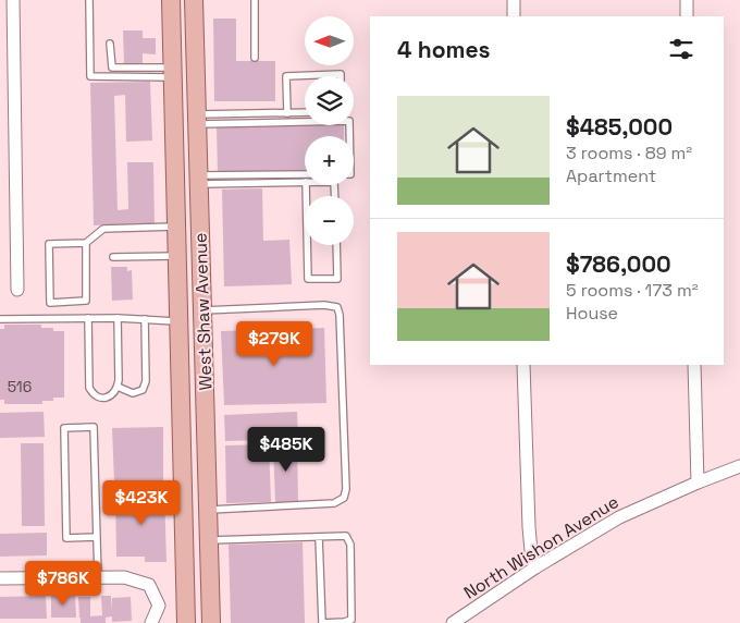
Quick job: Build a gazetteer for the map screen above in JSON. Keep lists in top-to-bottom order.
{
  "streets": {
    "main road": ["West Shaw Avenue"],
    "street": ["North Wishon Avenue"]
  },
  "house_numbers": ["516"],
  "north": "left",
  "page": {
    "map_buttons": ["+", "−"],
    "heading": "4 homes",
    "list": [
      {
        "name": "$485,000",
        "note": "3 rooms · 89 m² · Apartment"
      },
      {
        "name": "$786,000",
        "note": "5 rooms · 173 m² · House"
      }
    ],
    "price": [
      "$279K",
      "$485K",
      "$423K",
      "$786K"
    ]
  }
}
